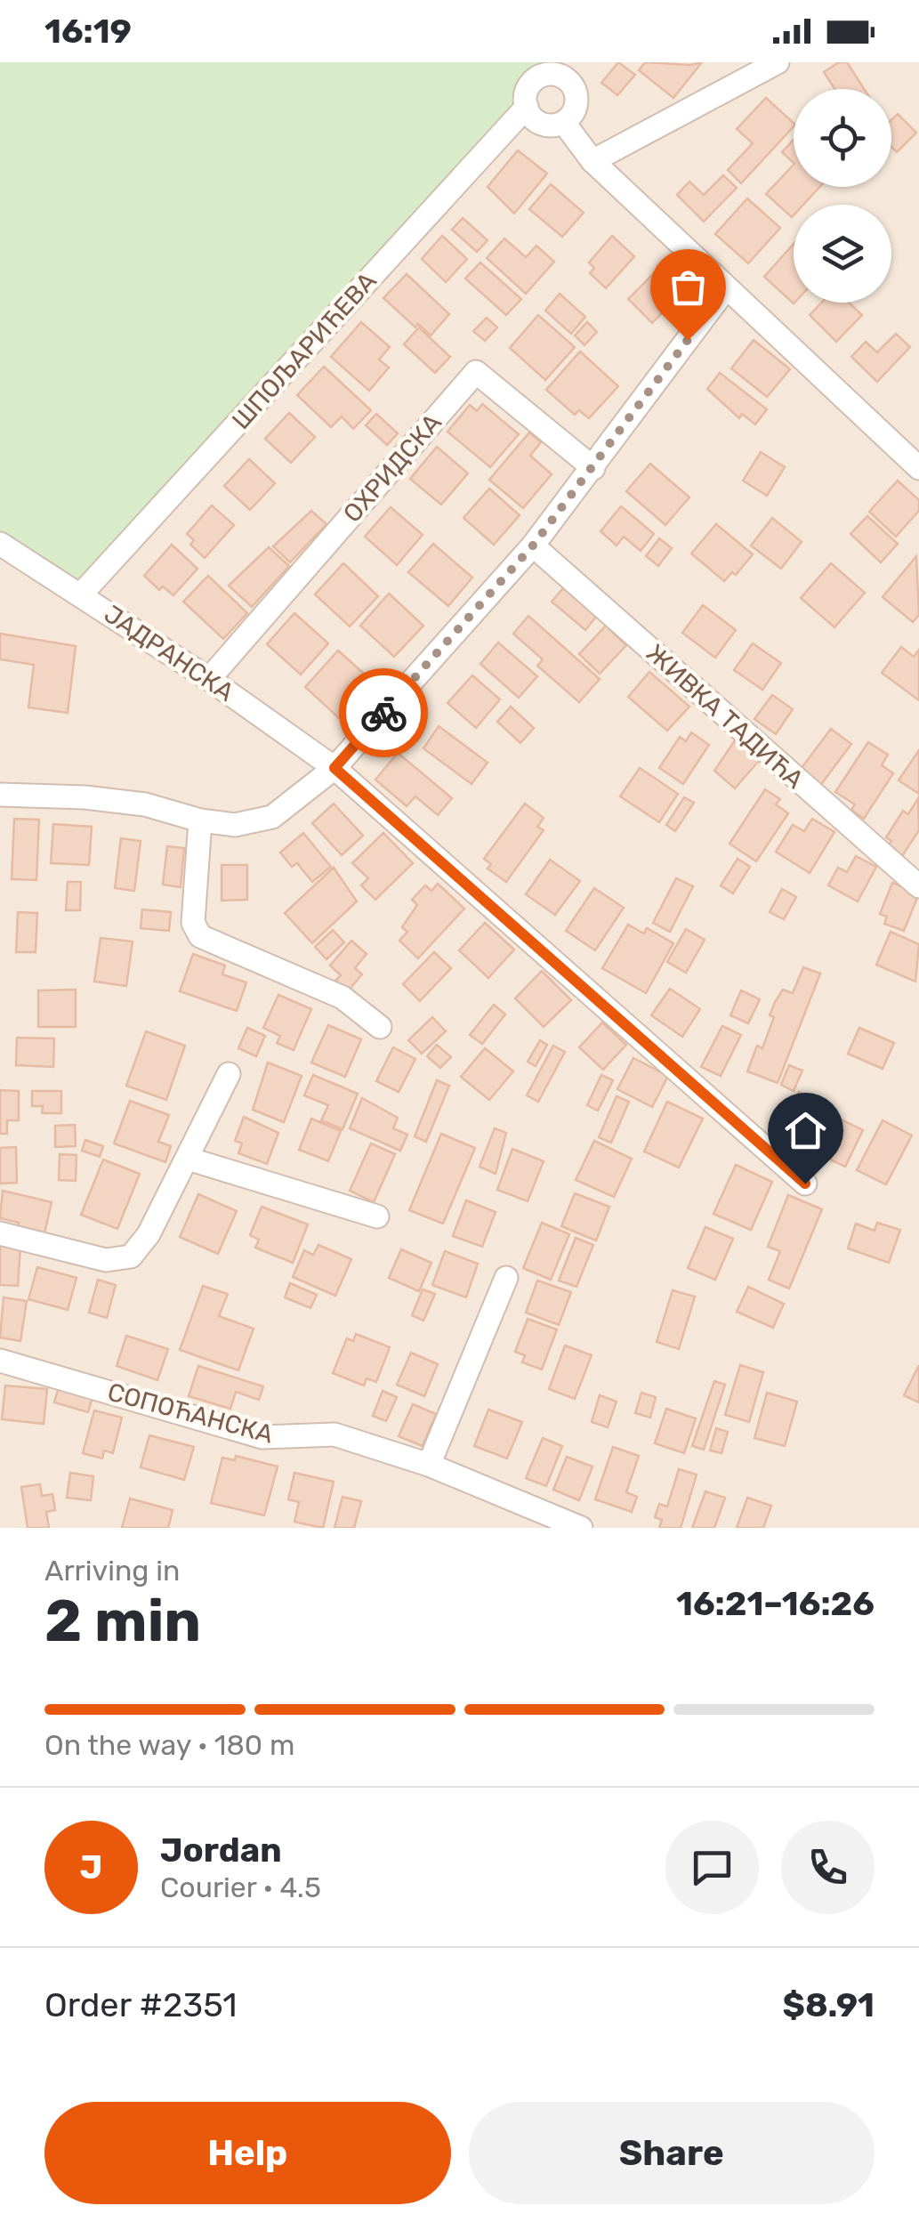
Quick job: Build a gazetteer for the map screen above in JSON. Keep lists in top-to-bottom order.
{
  "streets": {
    "street": [
      "ШПОЉАРИЋЕВА",
      "ОХРИДСКА",
      "ЈАДРАНСКА",
      "ЖИВКА ТАДИЋА",
      "СОПОЋАНСКА"
    ]
  },
  "crossings": [
    ["ШПОЉАРИЋЕВА", "ЈАДРАНСКА"],
    ["ОХРИДСКА", "ЈАДРАНСКА"]
  ],
  "page": {
    "status": "16:19",
    "heading": ["2 min", "Arriving in", "16:21–16:26"],
    "panel": [
      "Jordan",
      "Courier · 4.5",
      "Order #2351",
      "$8.91"
    ],
    "bar": "On the way · 180 m",
    "round": "J",
    "buttons": ["Help", "Share"]
  }
}
